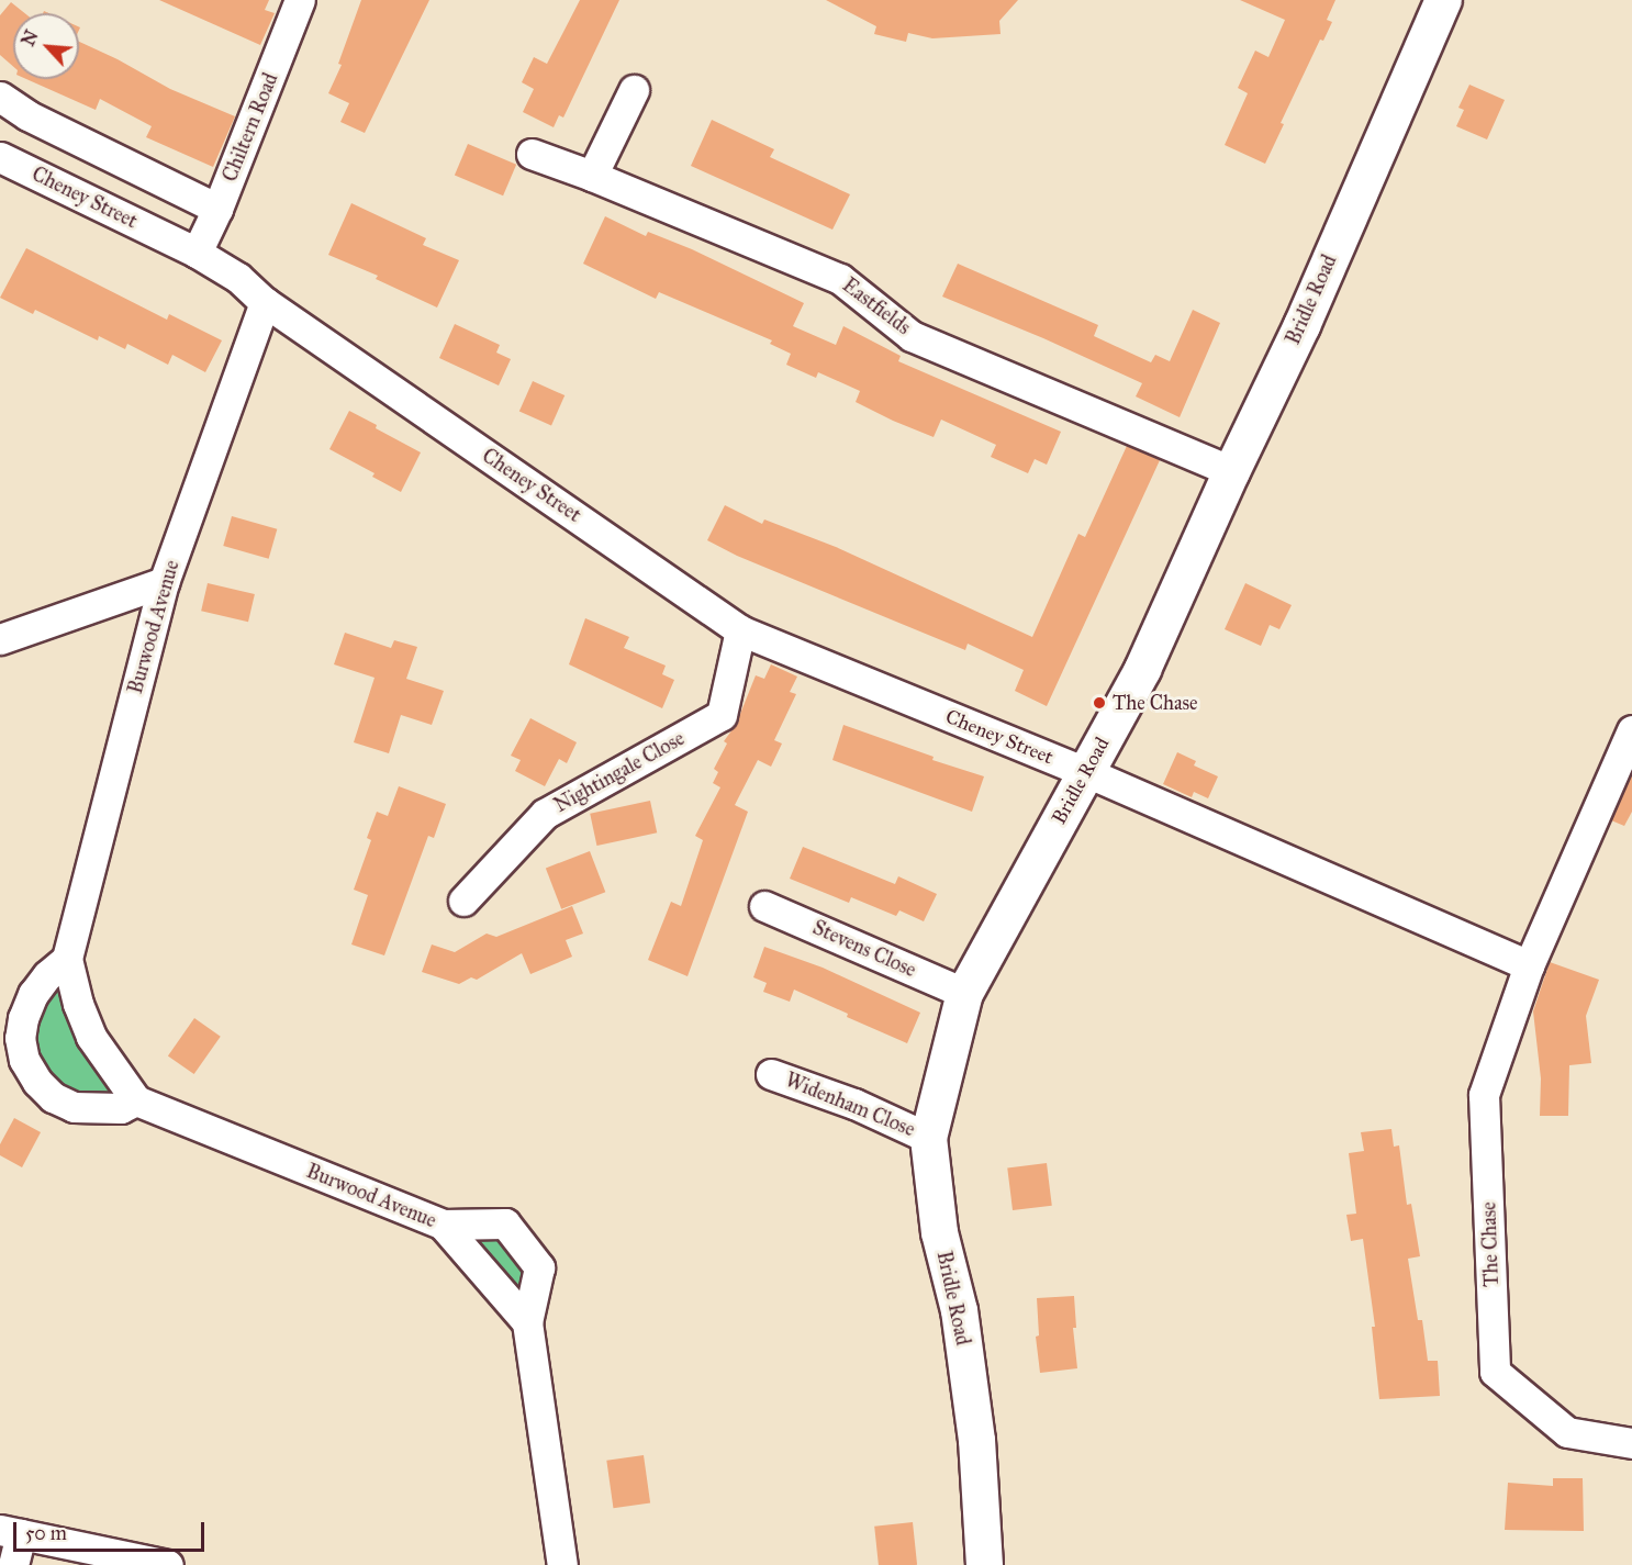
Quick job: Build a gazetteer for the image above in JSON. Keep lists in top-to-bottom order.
{
  "streets": {
    "street": [
      "Chiltern Road",
      "Cheney Street",
      "Bridle Road",
      "Eastfields",
      "Burwood Avenue",
      "Nightingale Close",
      "Stevens Close",
      "Widenham Close",
      "The Chase"
    ]
  },
  "crossings": [
    ["Chiltern Road", "Cheney Street"],
    ["Cheney Street", "Bridle Road"],
    ["Cheney Street", "Burwood Avenue"],
    ["Cheney Street", "Nightingale Close"],
    ["Bridle Road", "Eastfields"],
    ["Bridle Road", "Stevens Close"],
    ["Bridle Road", "Widenham Close"]
  ],
  "places": ["The Chase"],
  "scale_bar": "50 m",
  "north": "top left"
}
